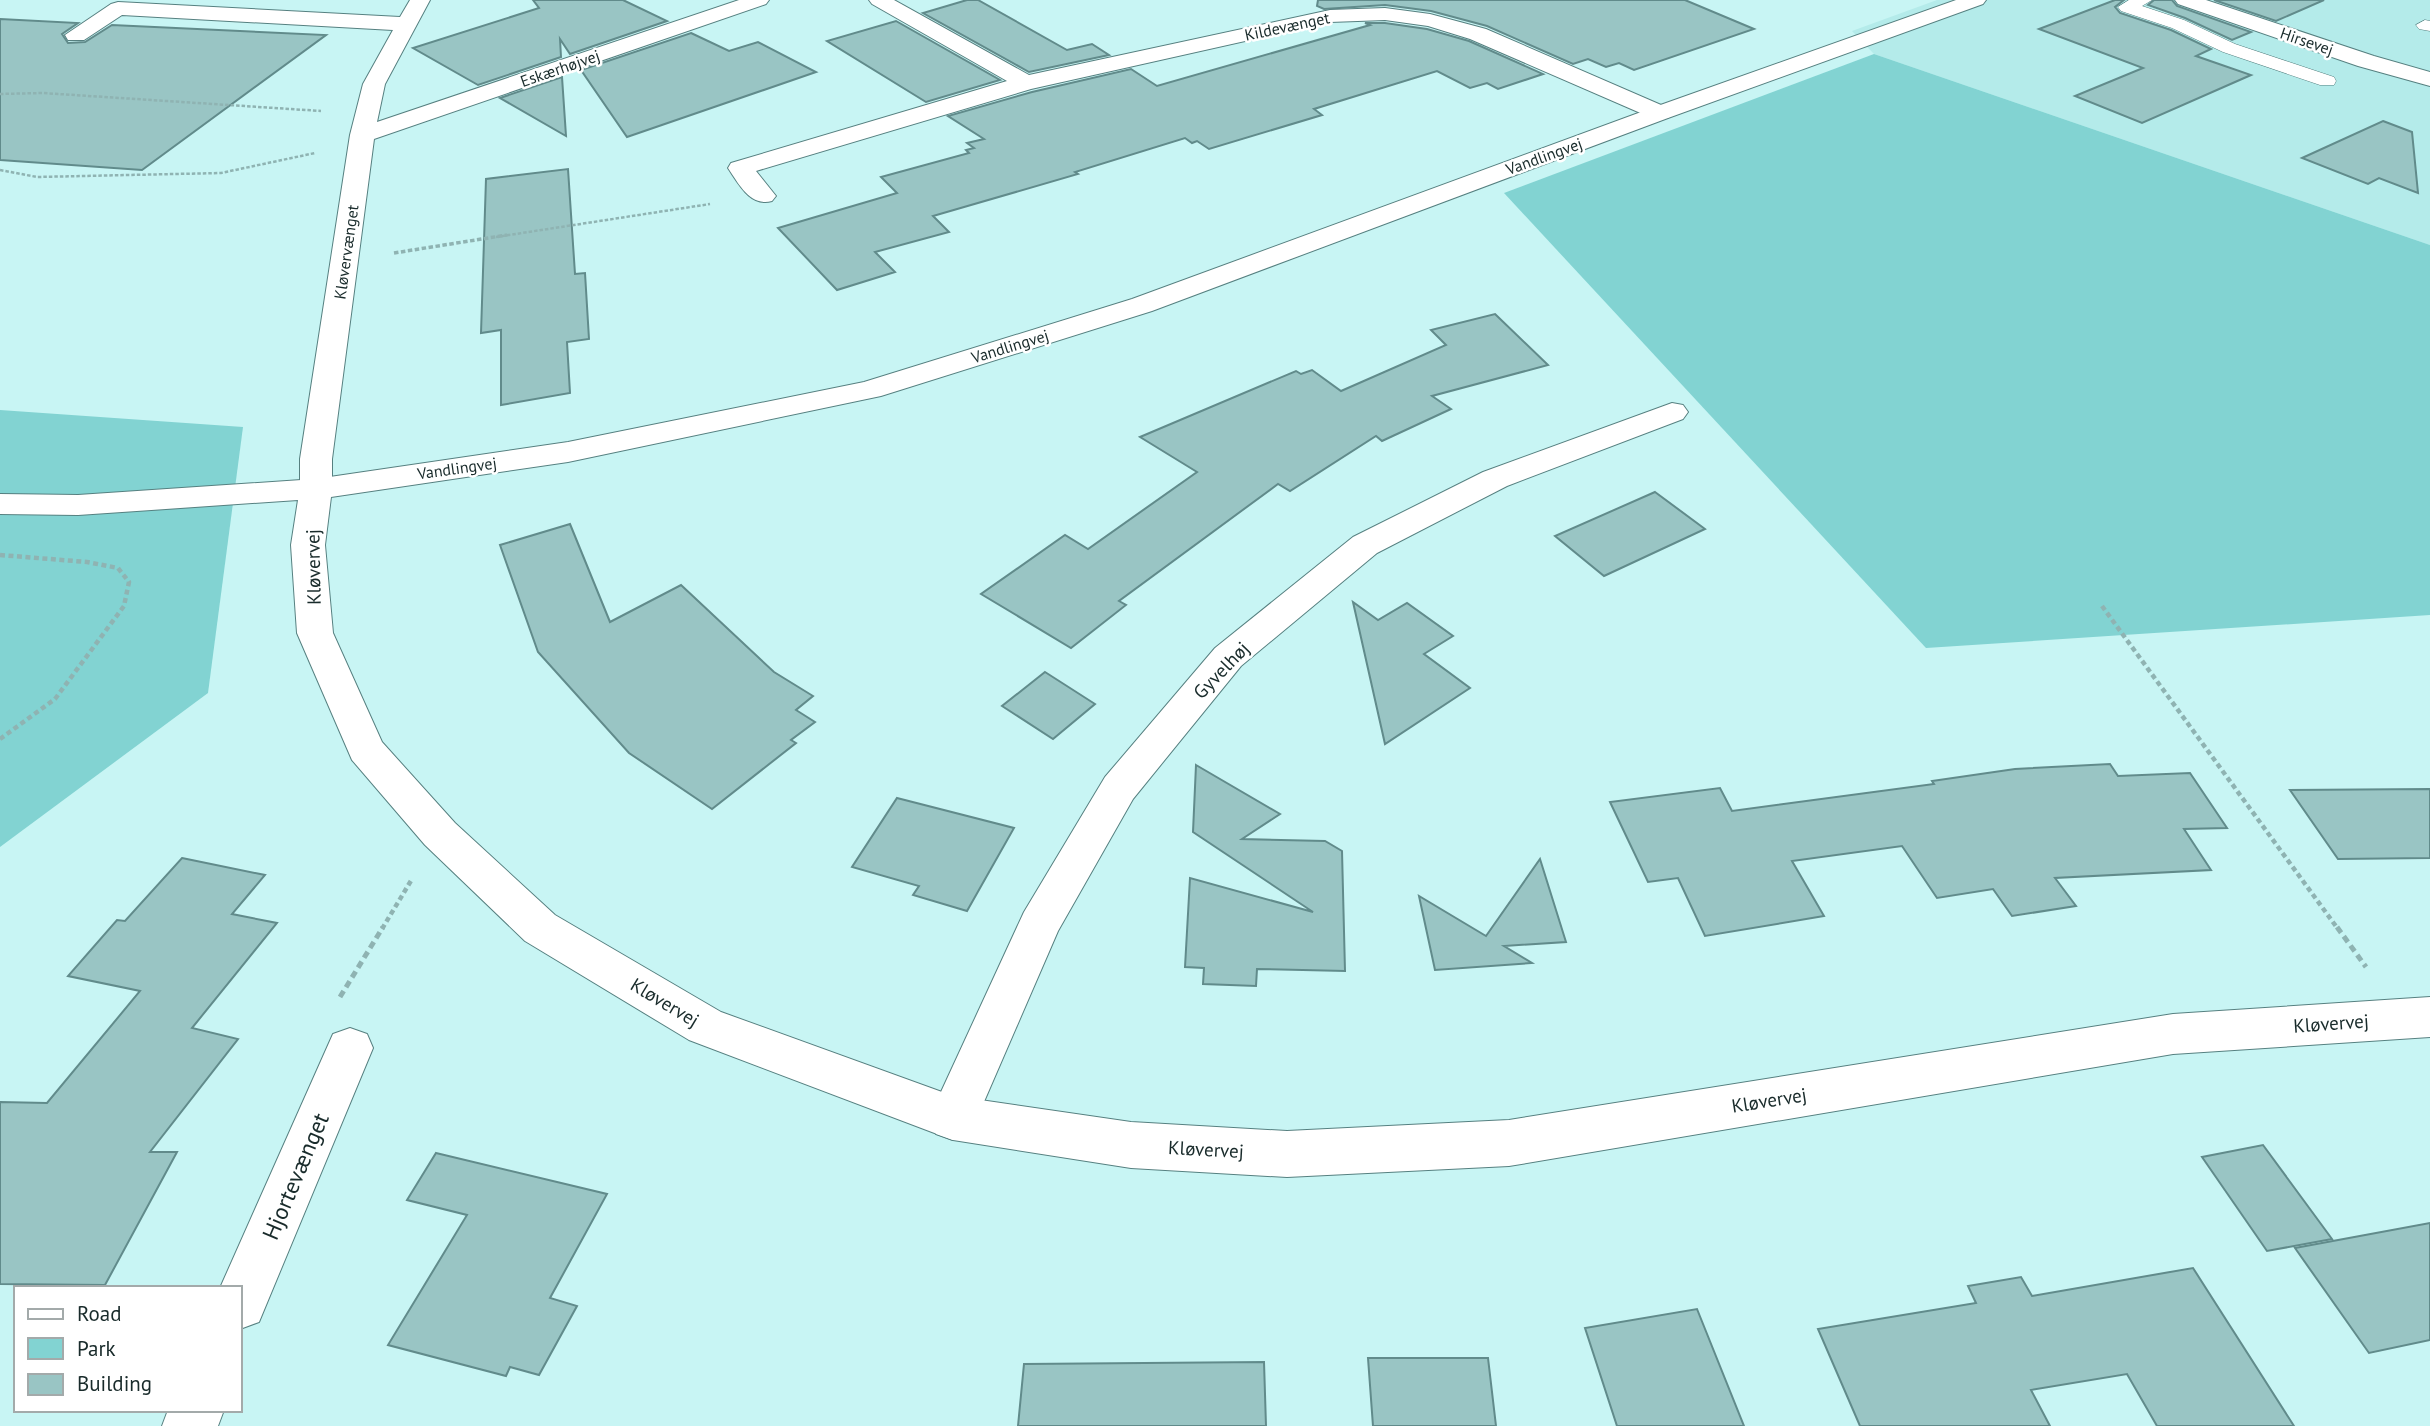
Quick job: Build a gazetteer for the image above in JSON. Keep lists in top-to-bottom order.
{
  "streets": {
    "street": [
      "Kildevænget",
      "Hirsevej",
      "Eskærhøjvej",
      "Vandlingvej",
      "Kløvervænget",
      "Kløvervej",
      "Gyvelhøj",
      "Hjortevænget"
    ]
  },
  "crossings": [
    ["Kildevænget", "Vandlingvej"],
    ["Eskærhøjvej", "Kløvervænget"],
    ["Vandlingvej", "Kløvervænget"],
    ["Vandlingvej", "Kløvervej"],
    ["Kløvervænget", "Kløvervej"],
    ["Kløvervej", "Gyvelhøj"]
  ],
  "legend": ["Road", "Park", "Building"]
}
